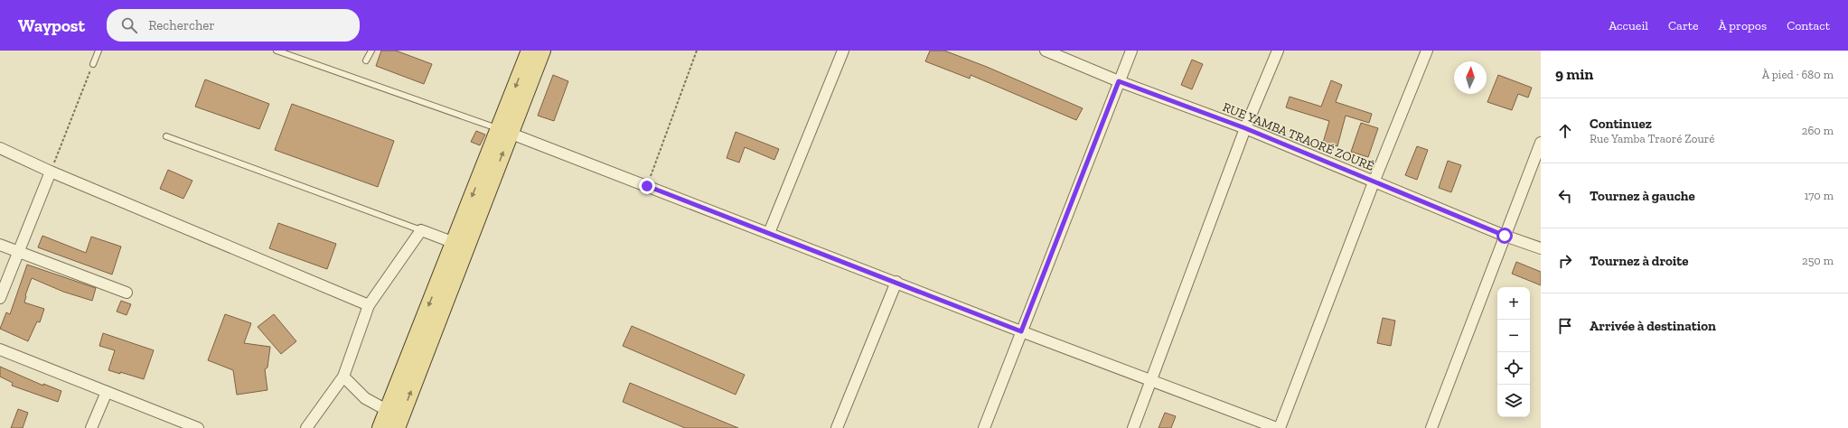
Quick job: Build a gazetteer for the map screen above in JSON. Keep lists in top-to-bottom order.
{
  "streets": {
    "street": ["RUE YAMBA TRAORÉ ZOURÉ"]
  },
  "north": "top",
  "page": {
    "header": "Waypost",
    "search": "Rechercher",
    "nav": [
      "Accueil",
      "Carte",
      "À propos",
      "Contact"
    ],
    "heading": ["9 min", "À pied · 680 m"],
    "list": [
      ["Continuez", "Rue Yamba Traoré Zouré", "260 m"],
      ["Tournez à gauche", "170 m"],
      ["Tournez à droite", "250 m"],
      "Arrivée à destination"
    ],
    "map_buttons": ["+", "−"]
  }
}
